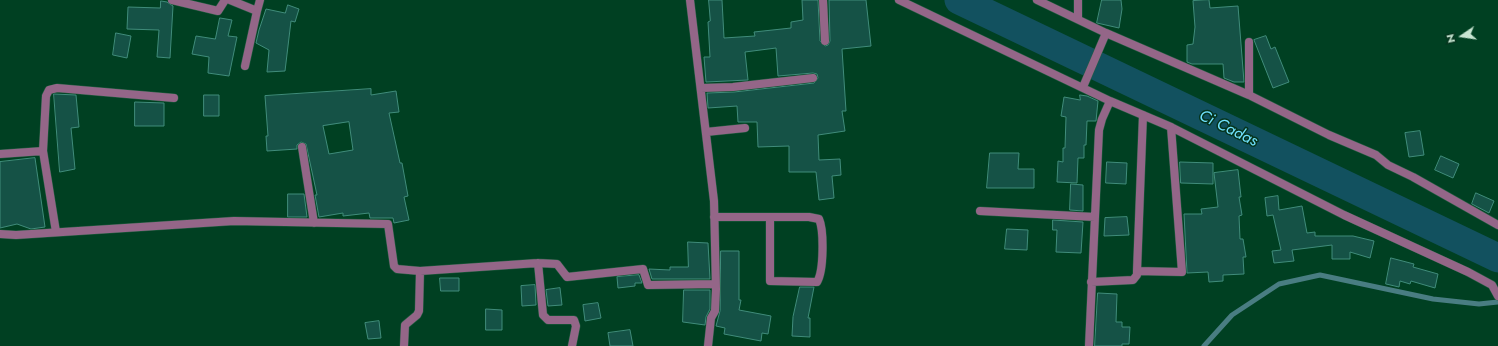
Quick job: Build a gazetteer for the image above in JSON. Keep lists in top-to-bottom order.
{
  "water": ["Ci Cadas"],
  "north": "left"
}
